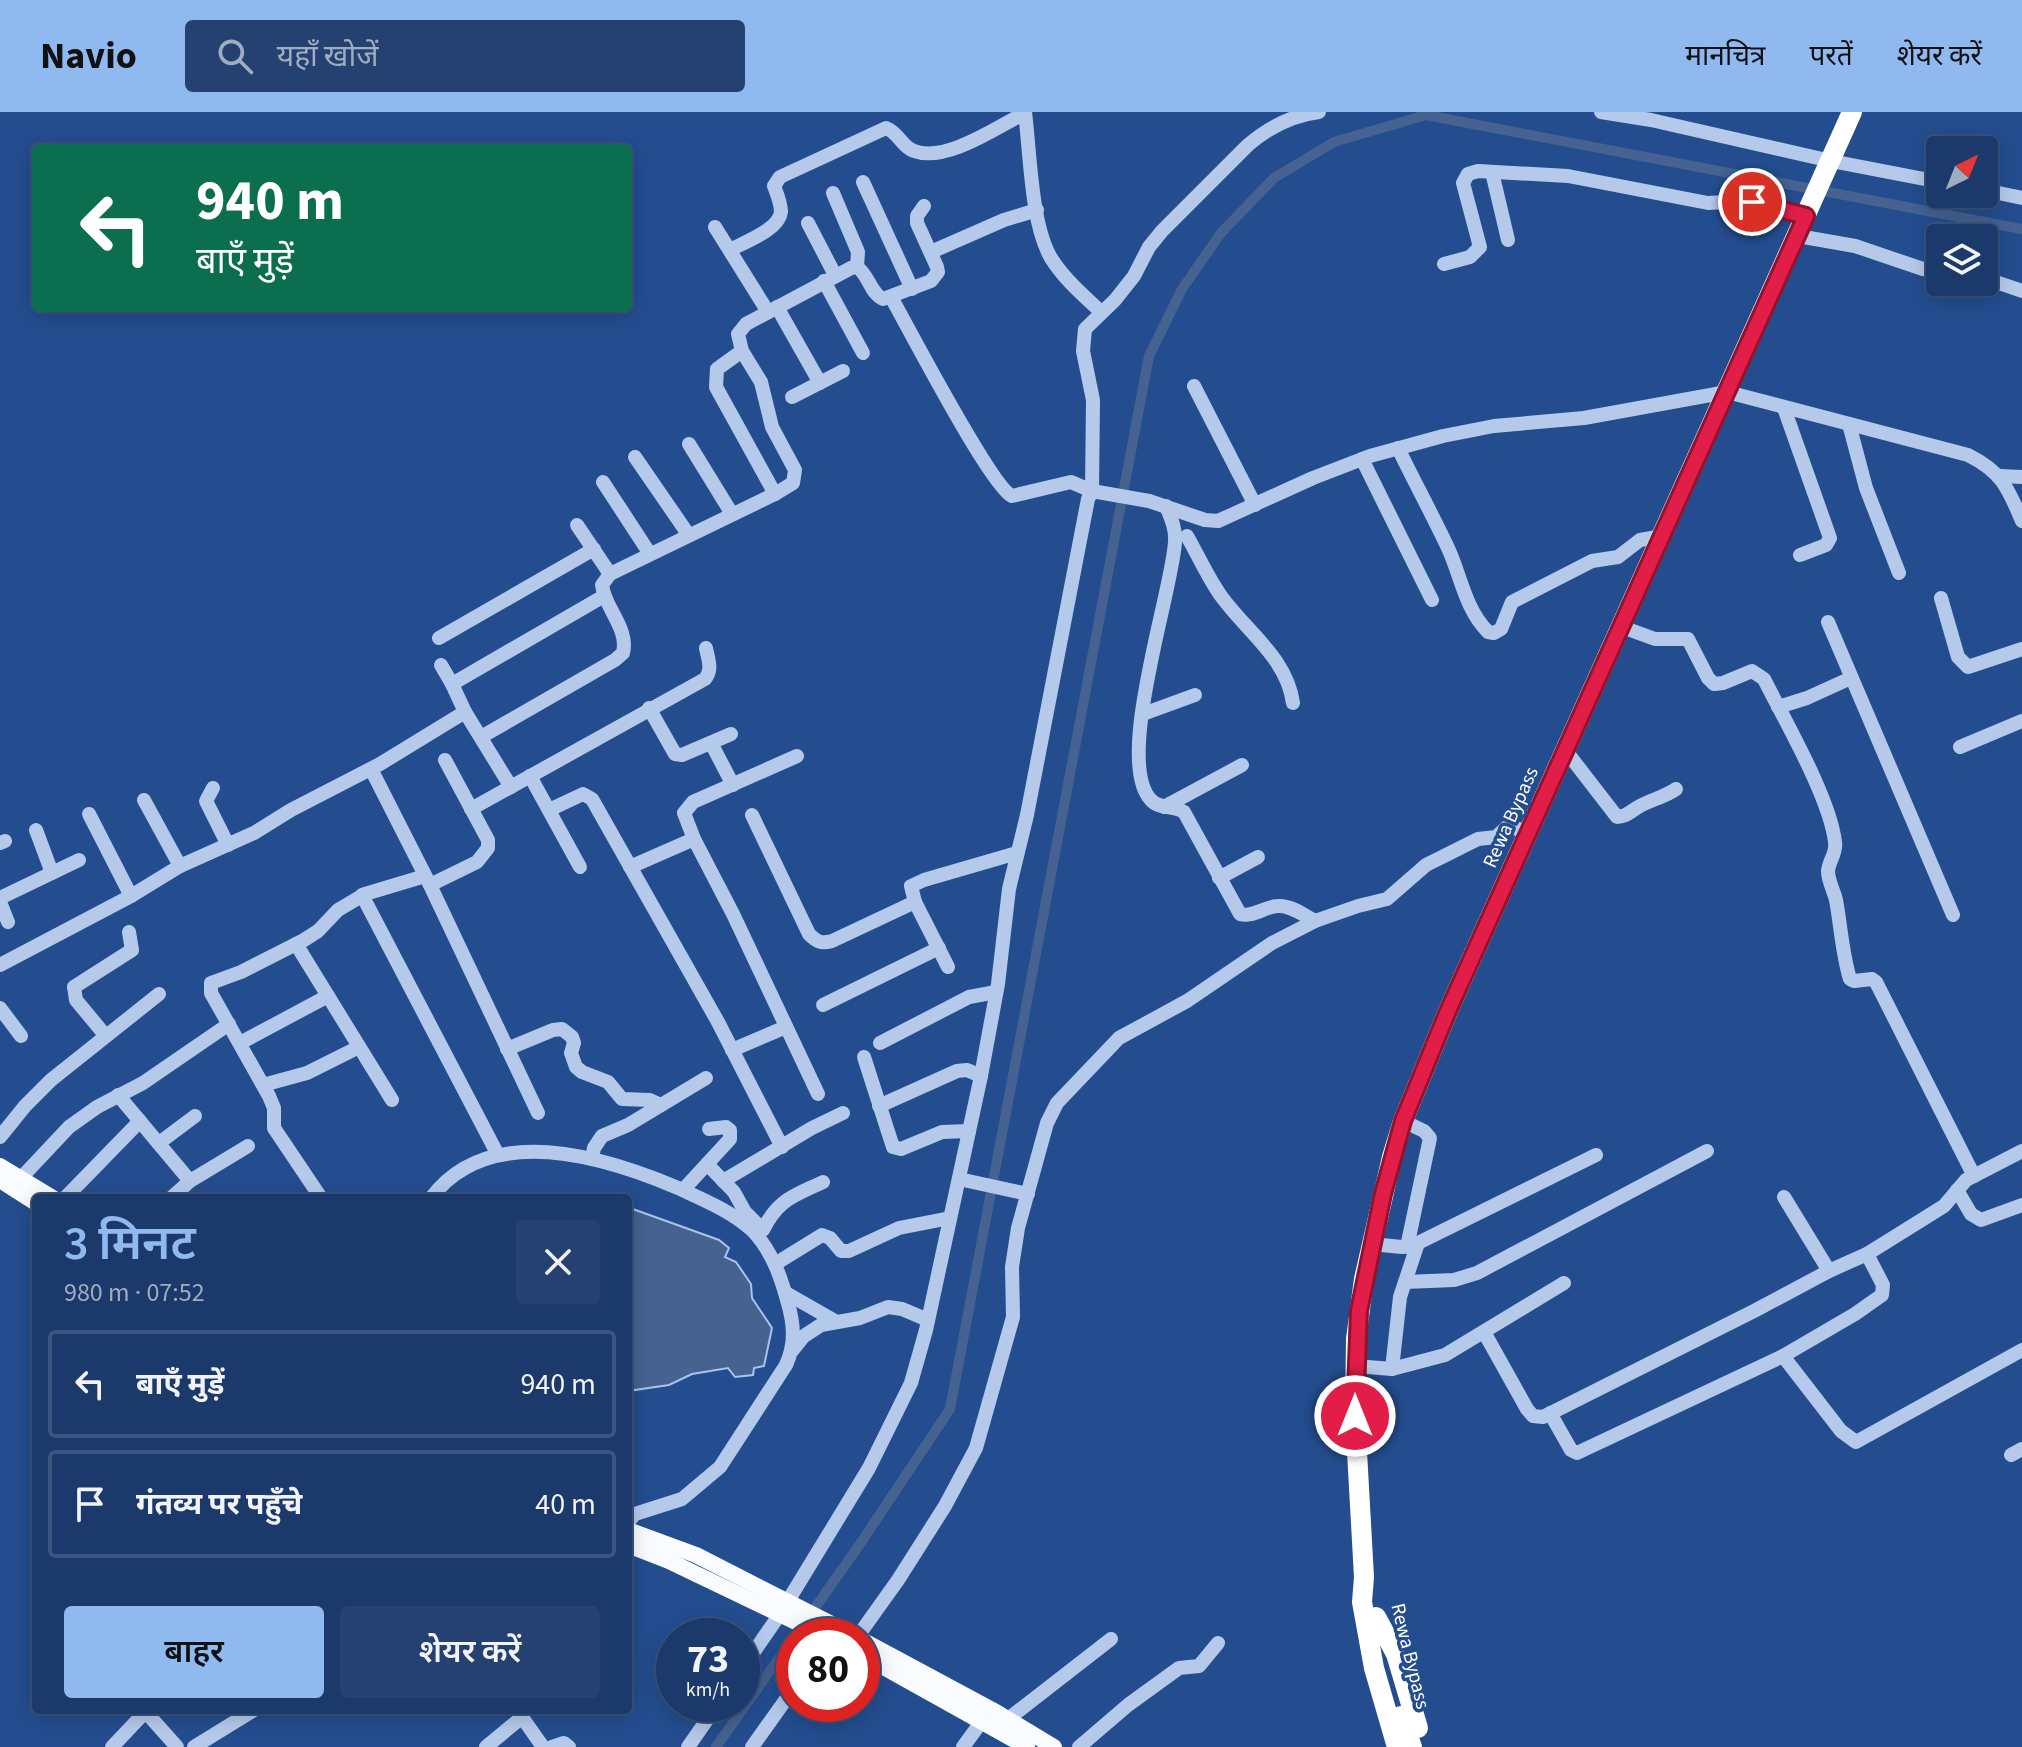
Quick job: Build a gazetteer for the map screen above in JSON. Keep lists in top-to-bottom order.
{
  "streets": {
    "highway": ["Rewa Bypass"]
  },
  "north": "top right",
  "page": {
    "header": "Navio",
    "search": "यहाँ खोजें",
    "nav": ["मानचित्र", "परतें", "शेयर करें"],
    "turn": ["940 m", "बाएँ मुड़ें"],
    "heading": ["3 मिनट", "980 m · 07:52"],
    "list": [
      {
        "name": "बाएँ मुड़ें",
        "value": "940 m"
      },
      {
        "name": "गंतव्य पर पहुँचे",
        "value": "40 m"
      }
    ],
    "buttons": ["बाहर", "शेयर करें"],
    "speed": "73 km/h",
    "limit": "80"
  }
}
